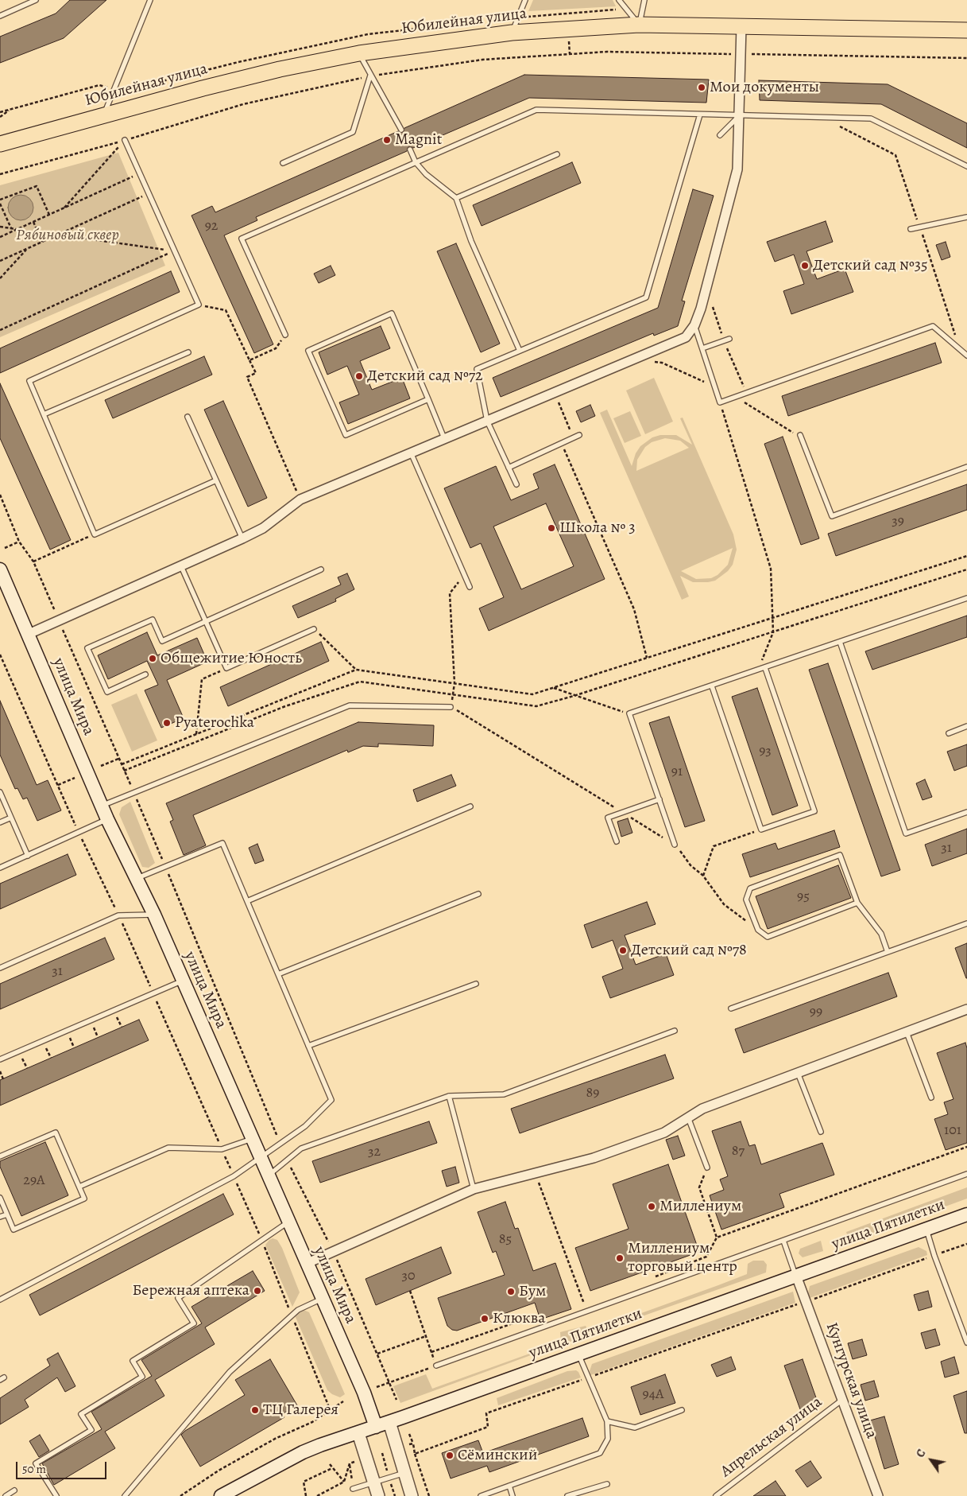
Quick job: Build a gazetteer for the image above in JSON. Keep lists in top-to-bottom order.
{
  "streets": {
    "main road": ["Юбилейная улица", "улица Мира", "улица Пятилетки"],
    "street": ["Кунгурская улица"],
    "lane": ["Апрельская улица"]
  },
  "crossings": [
    ["улица Мира", "улица Пятилетки"],
    ["улица Пятилетки", "Кунгурская улица"],
    ["Кунгурская улица", "Апрельская улица"]
  ],
  "parks": ["Рябиновый сквер"],
  "places": [
    "Мои документы",
    "Magnit",
    "Детский сад №35",
    "Детский сад №72",
    "Школа № 3",
    "Общежитие Юность",
    "Pyaterochka",
    "Детский сад №78",
    "Миллениум",
    "Миллениум торговый центр",
    "Бережная аптека",
    "Бум",
    "Клюква",
    "ТЦ Галерея",
    "Сёминский"
  ],
  "house_numbers": [
    "92",
    "39",
    "93",
    "91",
    "31",
    "95",
    "31",
    "99",
    "89",
    "101",
    "87",
    "32",
    "29А",
    "85",
    "30",
    "94А"
  ],
  "scale_bar": "50 m",
  "north": "top left"
}
